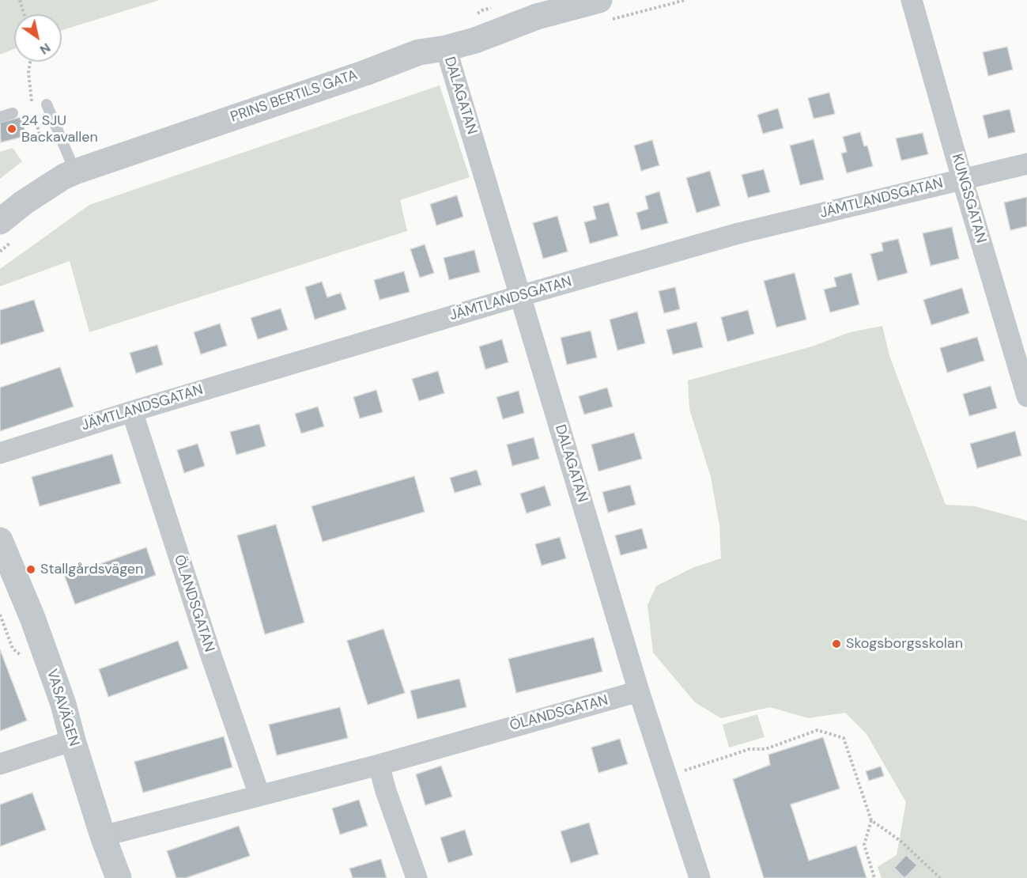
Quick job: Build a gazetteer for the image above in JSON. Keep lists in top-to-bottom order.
{
  "streets": {
    "street": [
      "DALAGATAN",
      "PRINS BERTILS GATA",
      "JÄMTLANDSGATAN",
      "KUNGSGATAN",
      "ÖLANDSGATAN",
      "VASAVÄGEN"
    ]
  },
  "crossings": [
    ["DALAGATAN", "PRINS BERTILS GATA"],
    ["DALAGATAN", "JÄMTLANDSGATAN"],
    ["DALAGATAN", "ÖLANDSGATAN"],
    ["JÄMTLANDSGATAN", "KUNGSGATAN"],
    ["JÄMTLANDSGATAN", "ÖLANDSGATAN"],
    ["ÖLANDSGATAN", "VASAVÄGEN"]
  ],
  "places": ["24 SJU Backavallen", "Stallgårdsvägen", "Skogsborgsskolan"],
  "north": "bottom right"
}
